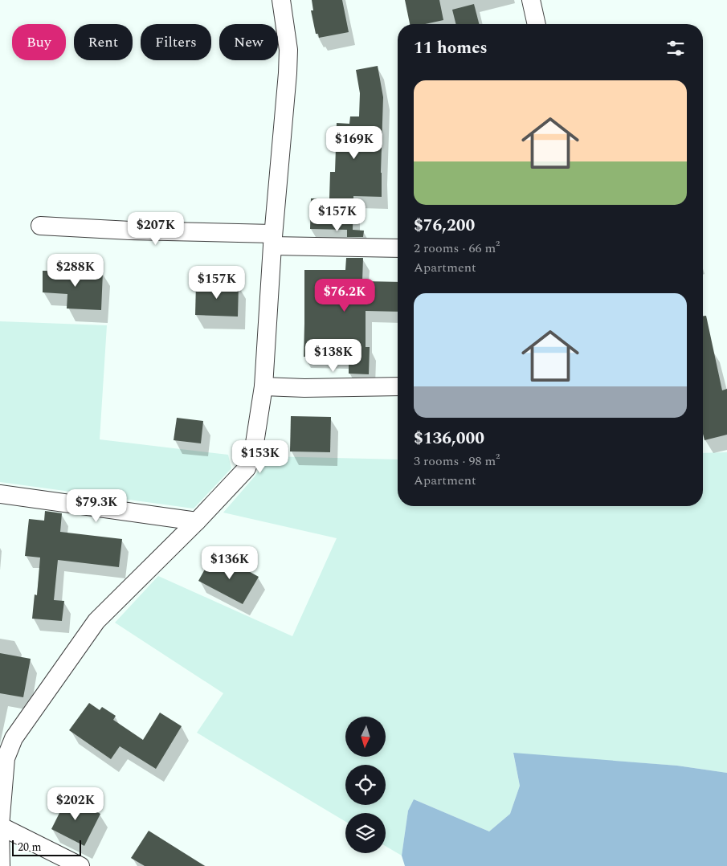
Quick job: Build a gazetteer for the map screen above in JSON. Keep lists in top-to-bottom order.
{
  "scale_bar": "20 m",
  "north": "bottom",
  "page": {
    "chip": [
      "Buy",
      "Rent",
      "Filters",
      "New"
    ],
    "heading": "11 homes",
    "list": [
      {
        "name": "$76,200",
        "note": "2 rooms · 66 m² · Apartment"
      },
      {
        "name": "$136,000",
        "note": "3 rooms · 98 m² · Apartment"
      }
    ],
    "price": [
      "$169K",
      "$157K",
      "$207K",
      "$288K",
      "$157K",
      "$76.2K",
      "$138K",
      "$153K",
      "$79.3K",
      "$136K",
      "$202K"
    ],
    "scale": "20 m"
  }
}
